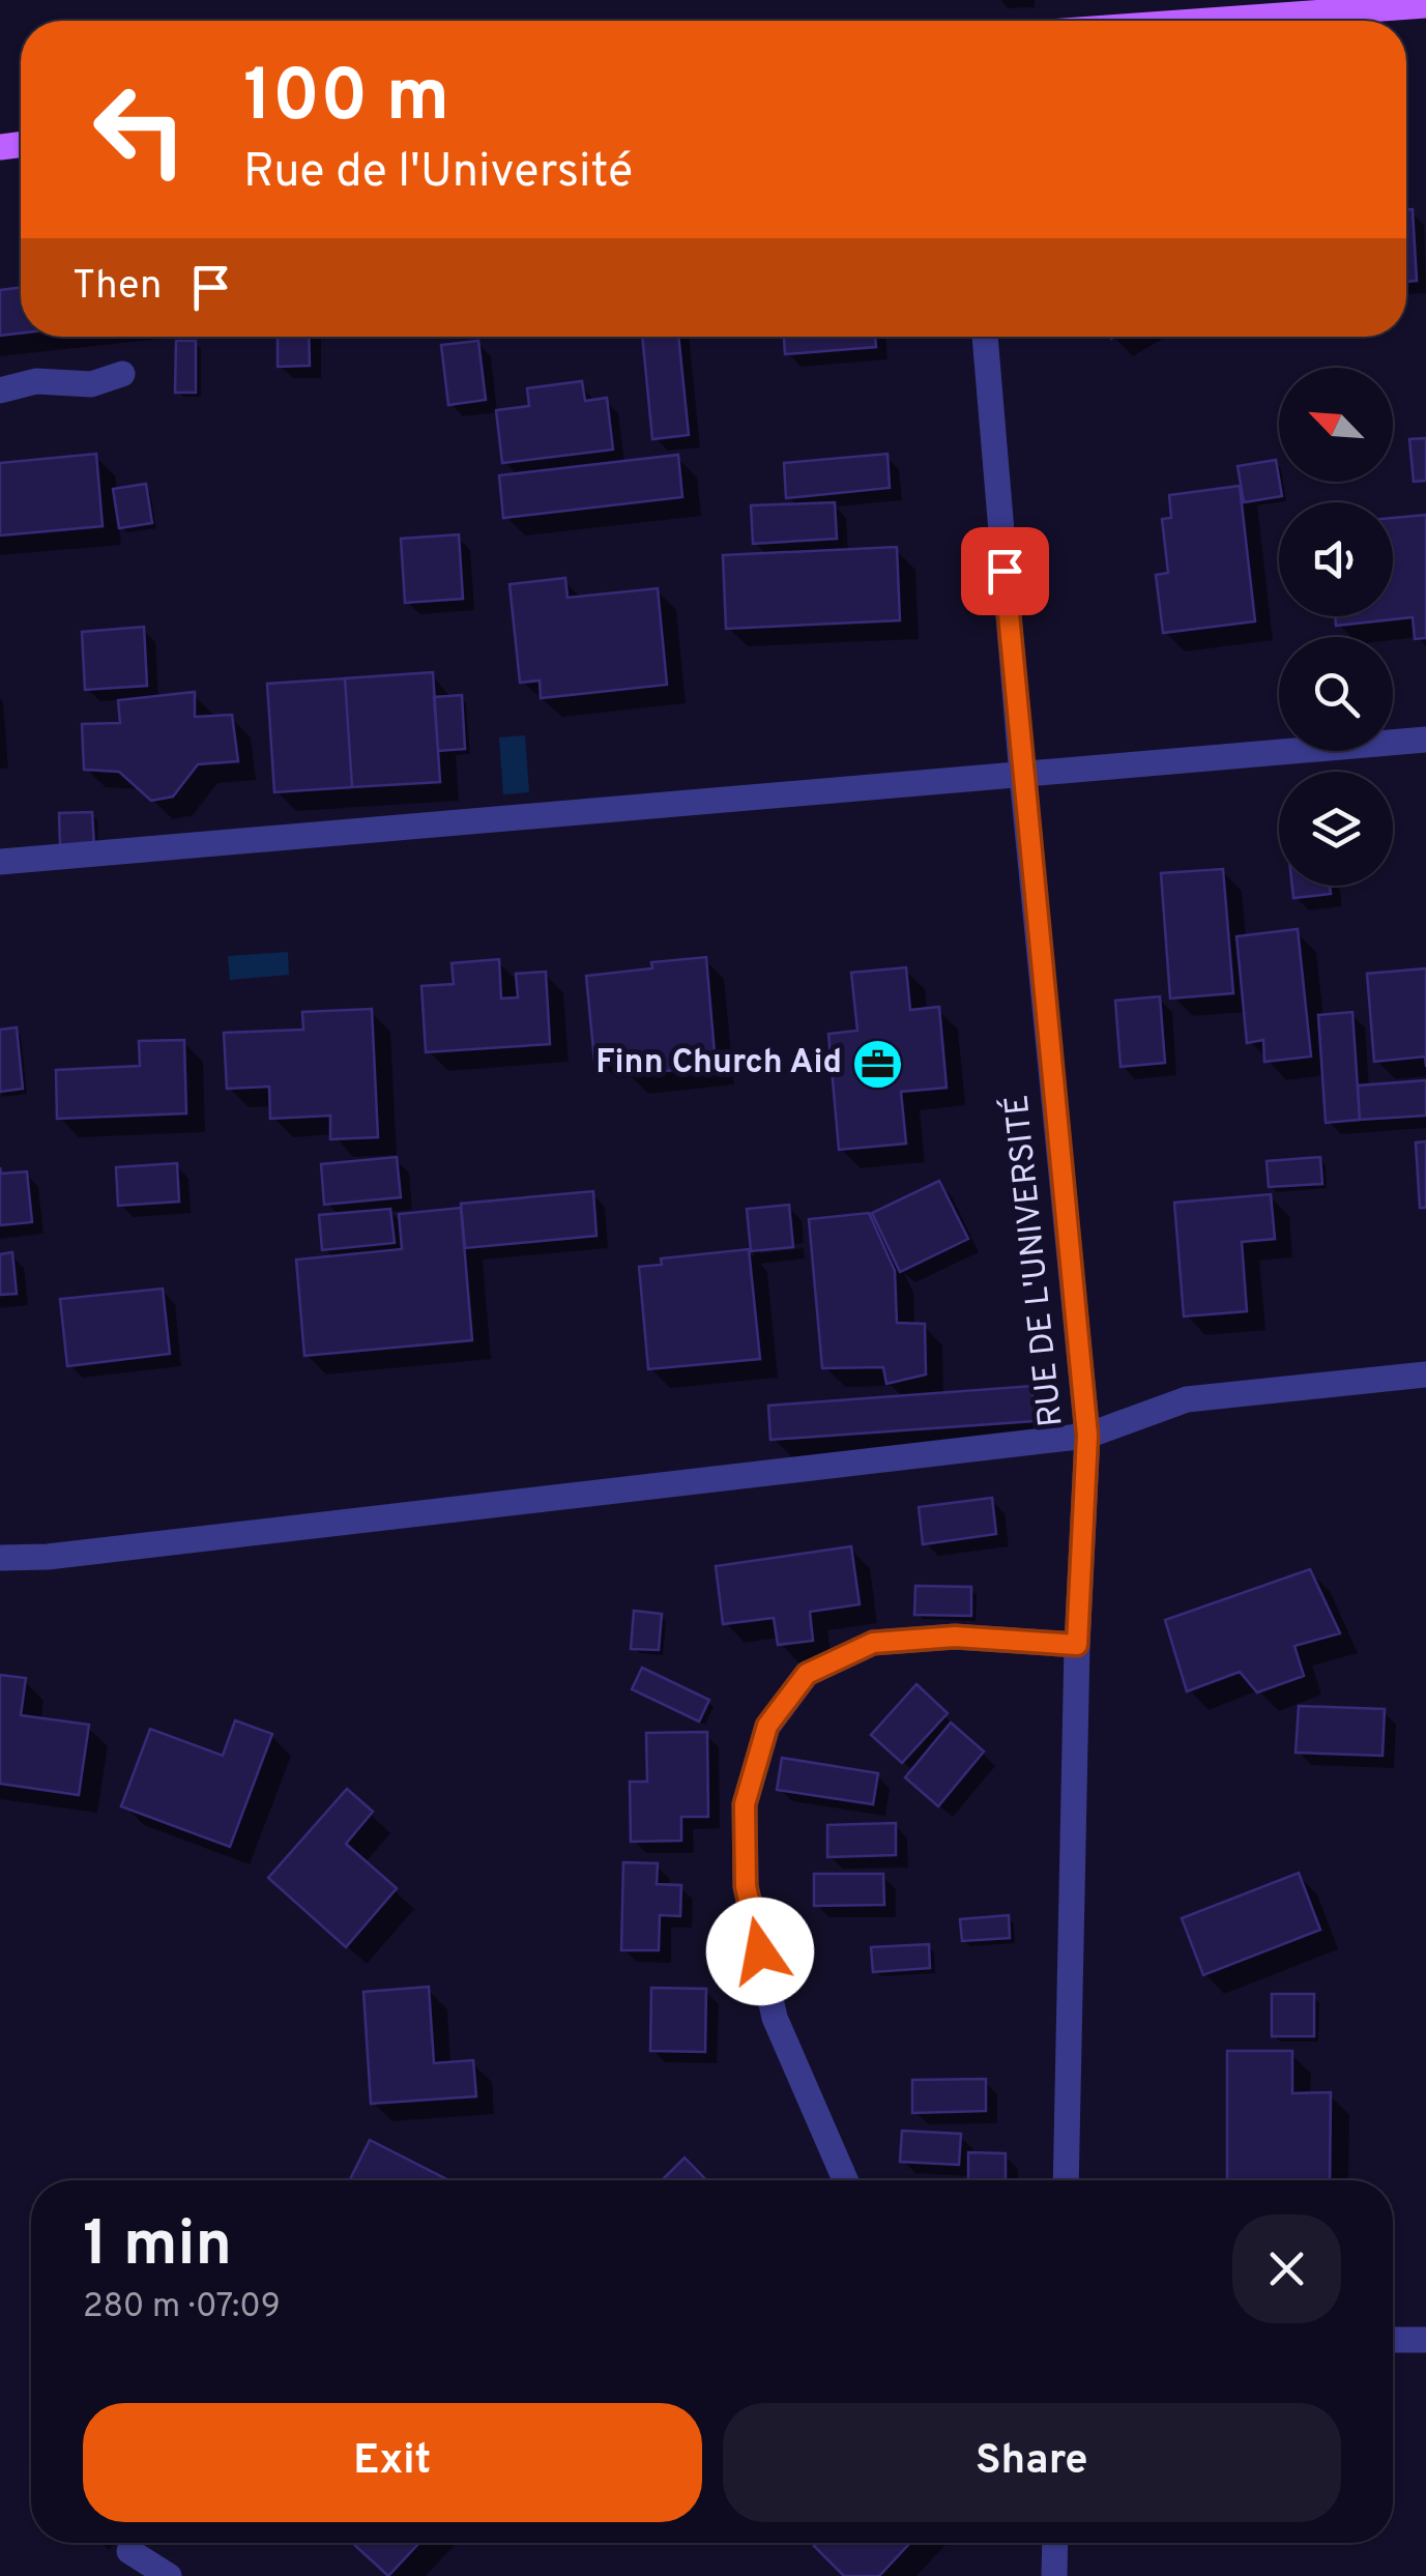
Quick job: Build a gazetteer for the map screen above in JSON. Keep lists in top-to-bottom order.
{
  "streets": {
    "street": ["RUE DE L'UNIVERSITÉ"]
  },
  "places": {
    "office": ["Finn Church Aid"]
  },
  "north": "top left",
  "page": {
    "turn": ["100 m", "Rue de l'Université"],
    "then": "Then",
    "heading": ["1 min", "280 m · 07:09"],
    "buttons": ["Exit", "Share"]
  }
}
